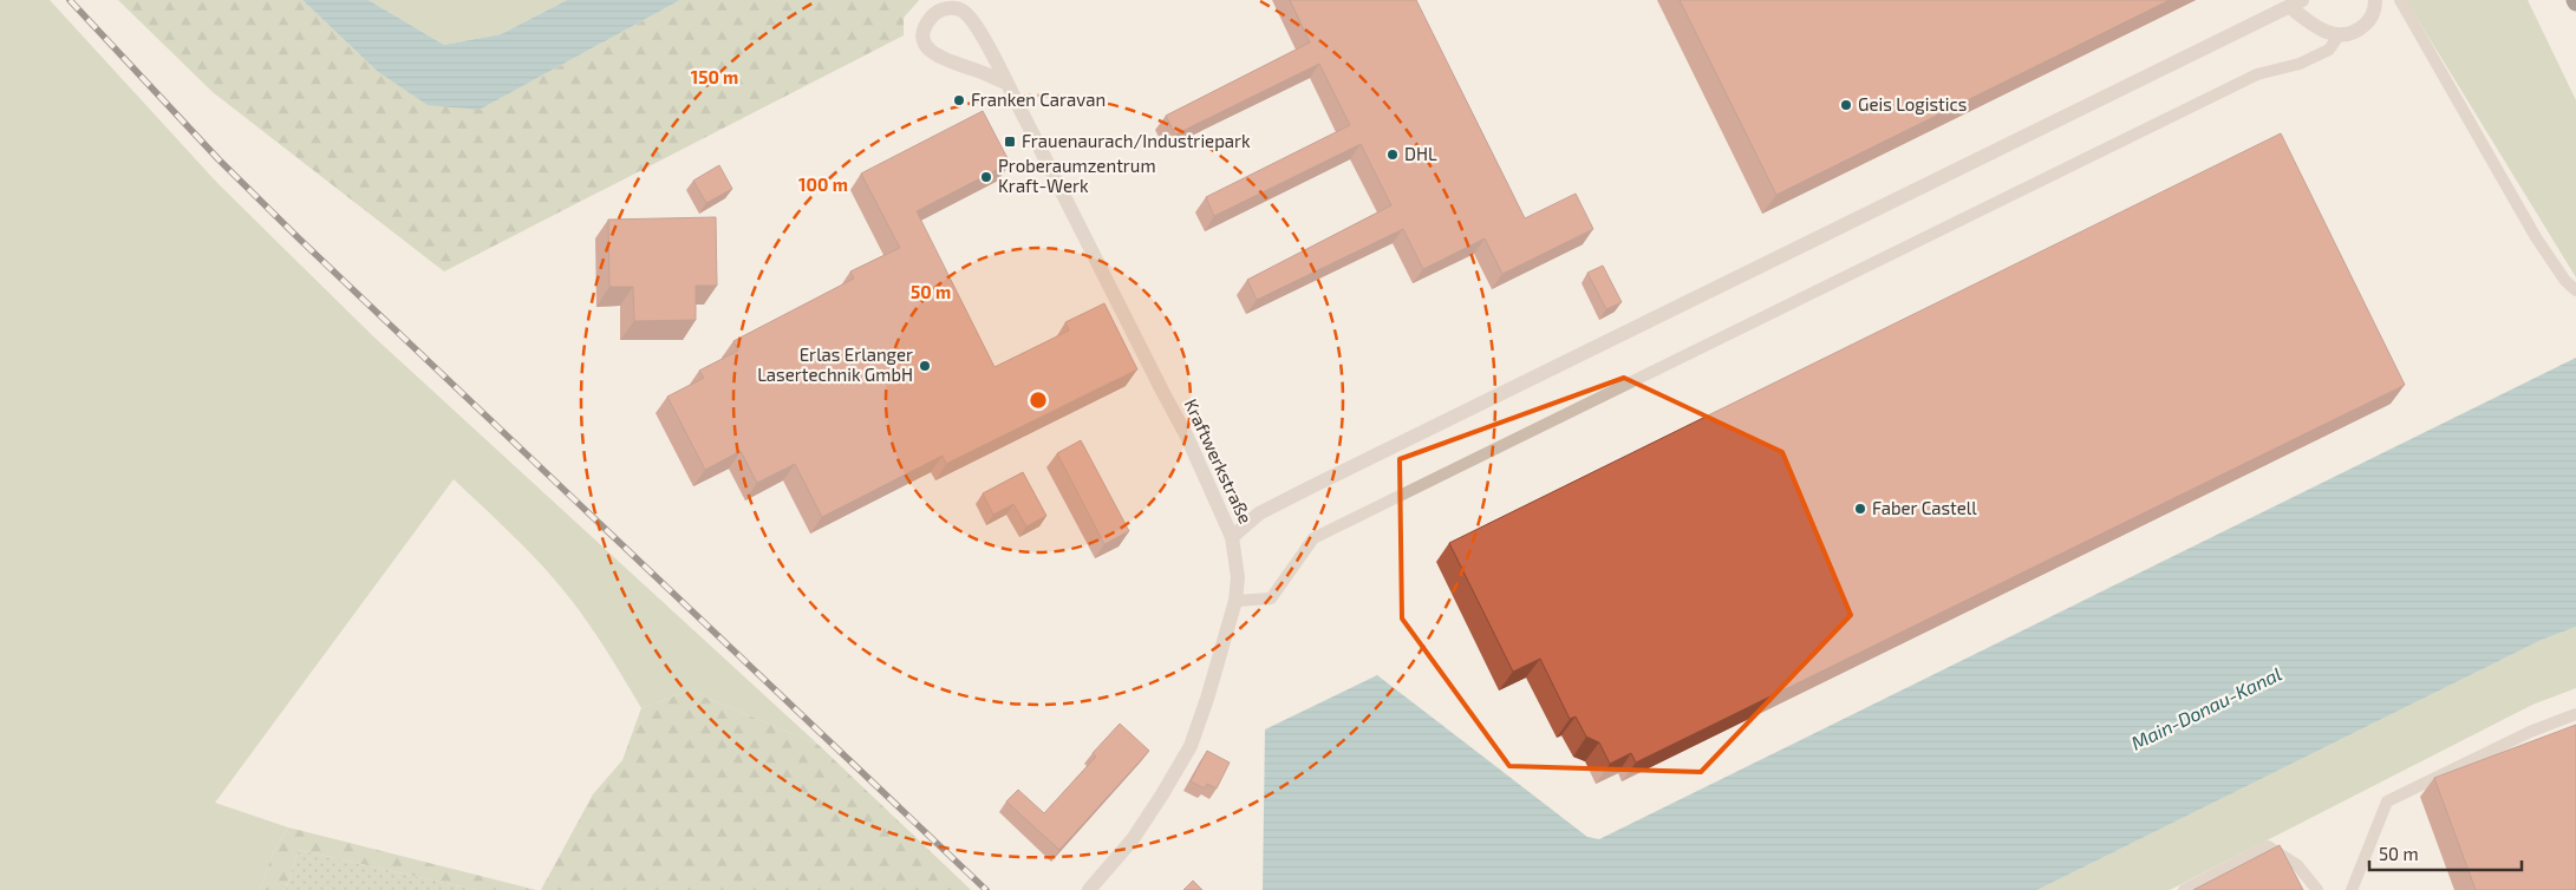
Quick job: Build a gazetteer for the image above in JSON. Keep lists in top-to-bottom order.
{
  "streets": {
    "street": ["Kraftwerkstraße"]
  },
  "water": ["Main-Donau-Kanal"],
  "places": {
    "other": [
      "Franken Caravan",
      "Geis Logistics",
      "DHL",
      "Proberaumzentrum Kraft-Werk",
      "Erlas Erlanger Lasertechnik GmbH",
      "Faber Castell"
    ],
    "transit": ["Frauenaurach/Industriepark"]
  },
  "scale_bar": "50 m",
  "rings": ["150 m", "100 m", "50 m"]
}
